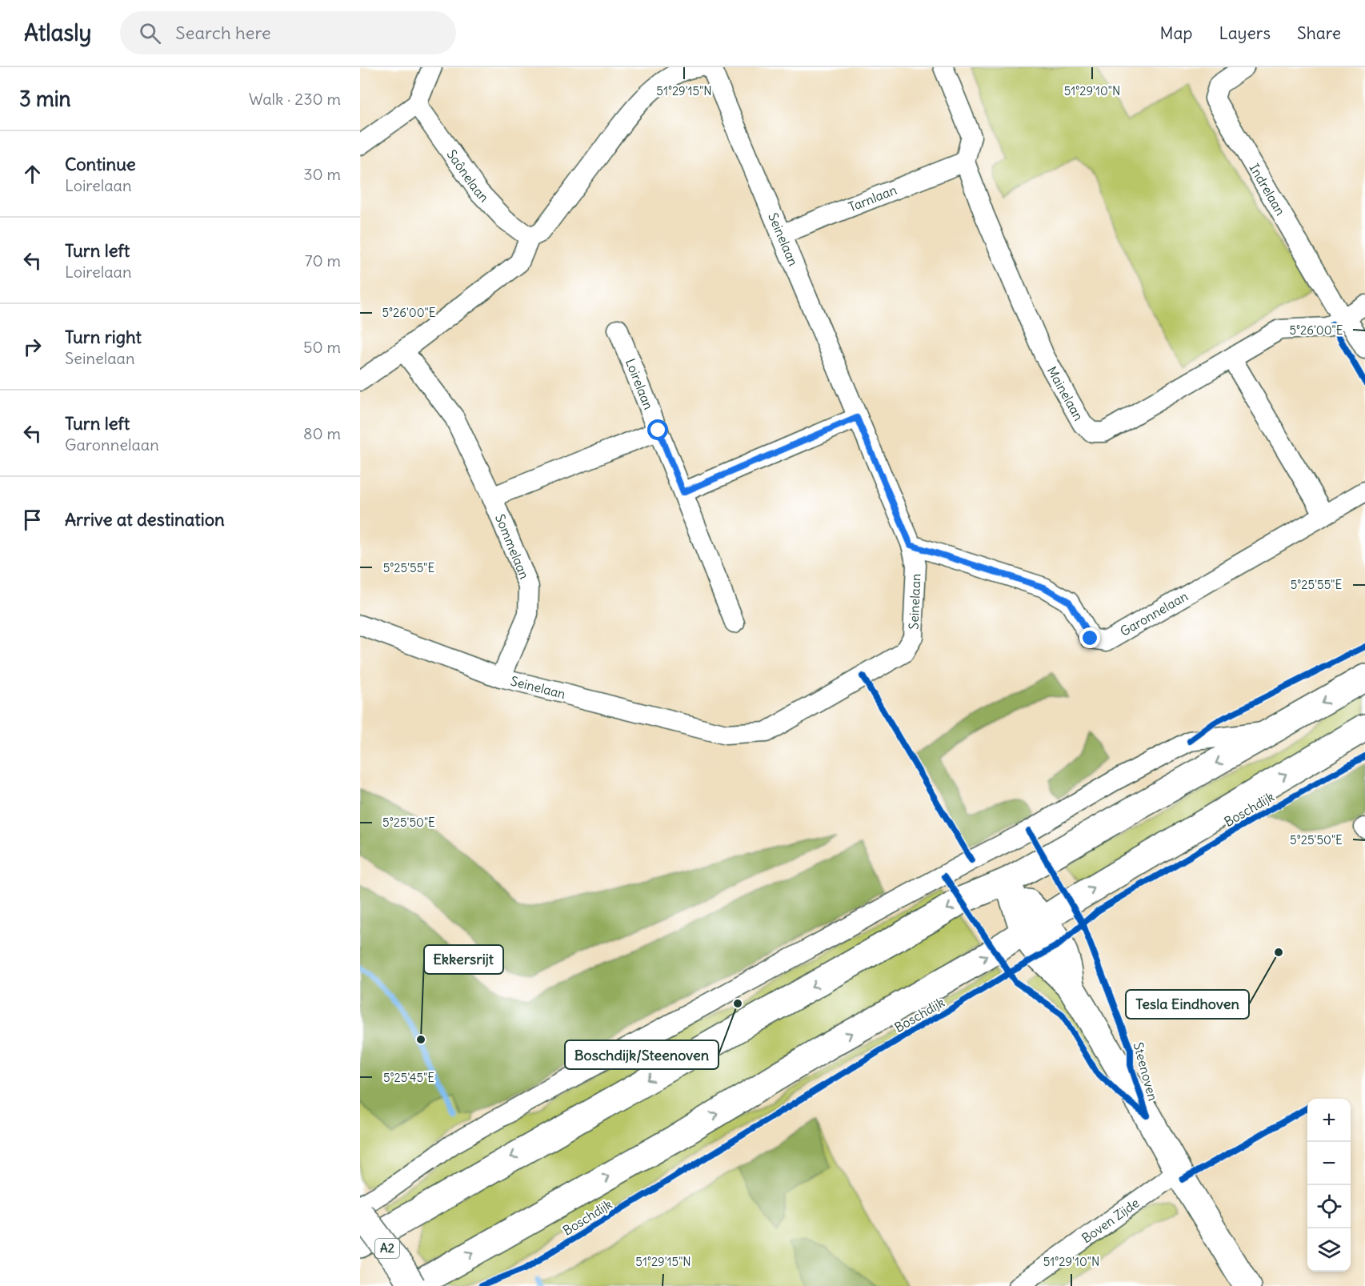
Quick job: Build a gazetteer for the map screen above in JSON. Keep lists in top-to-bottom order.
{
  "streets": {
    "main road": ["Boschdijk", "Steenoven", "A2"],
    "street": [
      "Saônelaan",
      "Indrelaan",
      "Tarnlaan",
      "Seinelaan",
      "Loirelaan",
      "Mainelaan",
      "Sommelaan",
      "Garonnelaan",
      "Boven Zijde"
    ]
  },
  "crossings": [
    ["Indrelaan", "Mainelaan"],
    ["Tarnlaan", "Seinelaan"],
    ["Tarnlaan", "Mainelaan"],
    ["Seinelaan", "Sommelaan"],
    ["Seinelaan", "Garonnelaan"],
    ["Loirelaan", "Sommelaan"],
    ["Boschdijk", "Steenoven"],
    ["Steenoven", "Boven Zijde"]
  ],
  "places": ["Tesla Eindhoven", "Boschdijk/Steenoven", "Ekkersrijt"],
  "page": {
    "header": "Atlasly",
    "search": "Search here",
    "nav": ["Map", "Layers", "Share"],
    "heading": ["3 min", "Walk · 230 m"],
    "list": [
      ["Continue", "Loirelaan", "30 m"],
      ["Turn left", "Loirelaan", "70 m"],
      ["Turn right", "Seinelaan", "50 m"],
      ["Turn left", "Garonnelaan", "80 m"],
      "Arrive at destination"
    ],
    "map_buttons": ["+", "−"]
  },
  "coordinates": [
    "51°29'15\"N",
    "51°29'10\"N",
    "5°26'00\"E",
    "5°25'55\"E",
    "5°25'50\"E",
    "5°25'45\"E"
  ]
}
